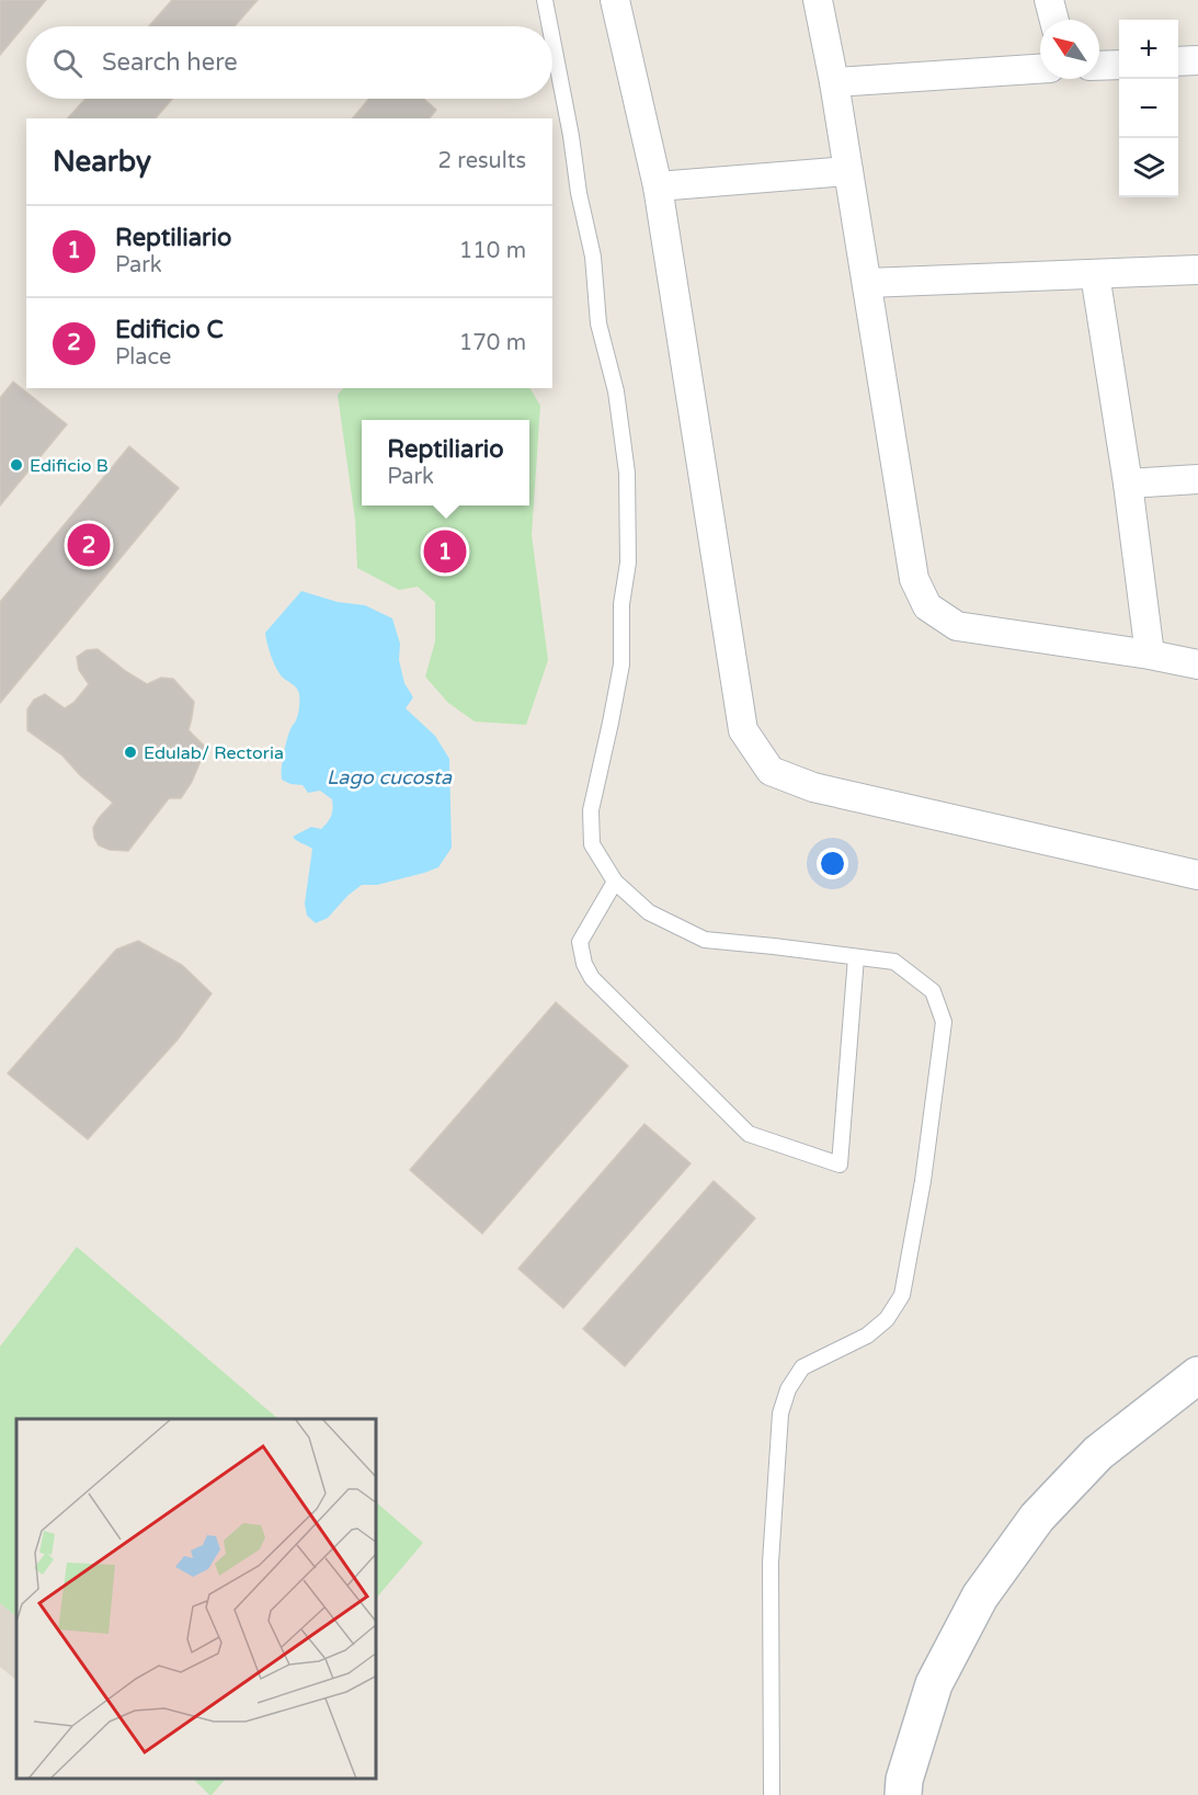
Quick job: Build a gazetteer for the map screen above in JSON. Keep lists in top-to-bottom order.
{
  "water": ["Lago cucosta"],
  "places": ["Edificio B", "Edulab/ Rectoria"],
  "north": "top left",
  "page": {
    "map_buttons": ["+", "−"],
    "search": "Search here",
    "heading": ["Nearby", "2 results"],
    "list": [
      {
        "mark": "1",
        "name": "Reptiliario",
        "note": "Park",
        "value": "110 m"
      },
      {
        "mark": "2",
        "name": "Edificio C",
        "note": "Place",
        "value": "170 m"
      }
    ],
    "popup": ["Reptiliario", "Park"],
    "pins": ["2", "1"]
  }
}
